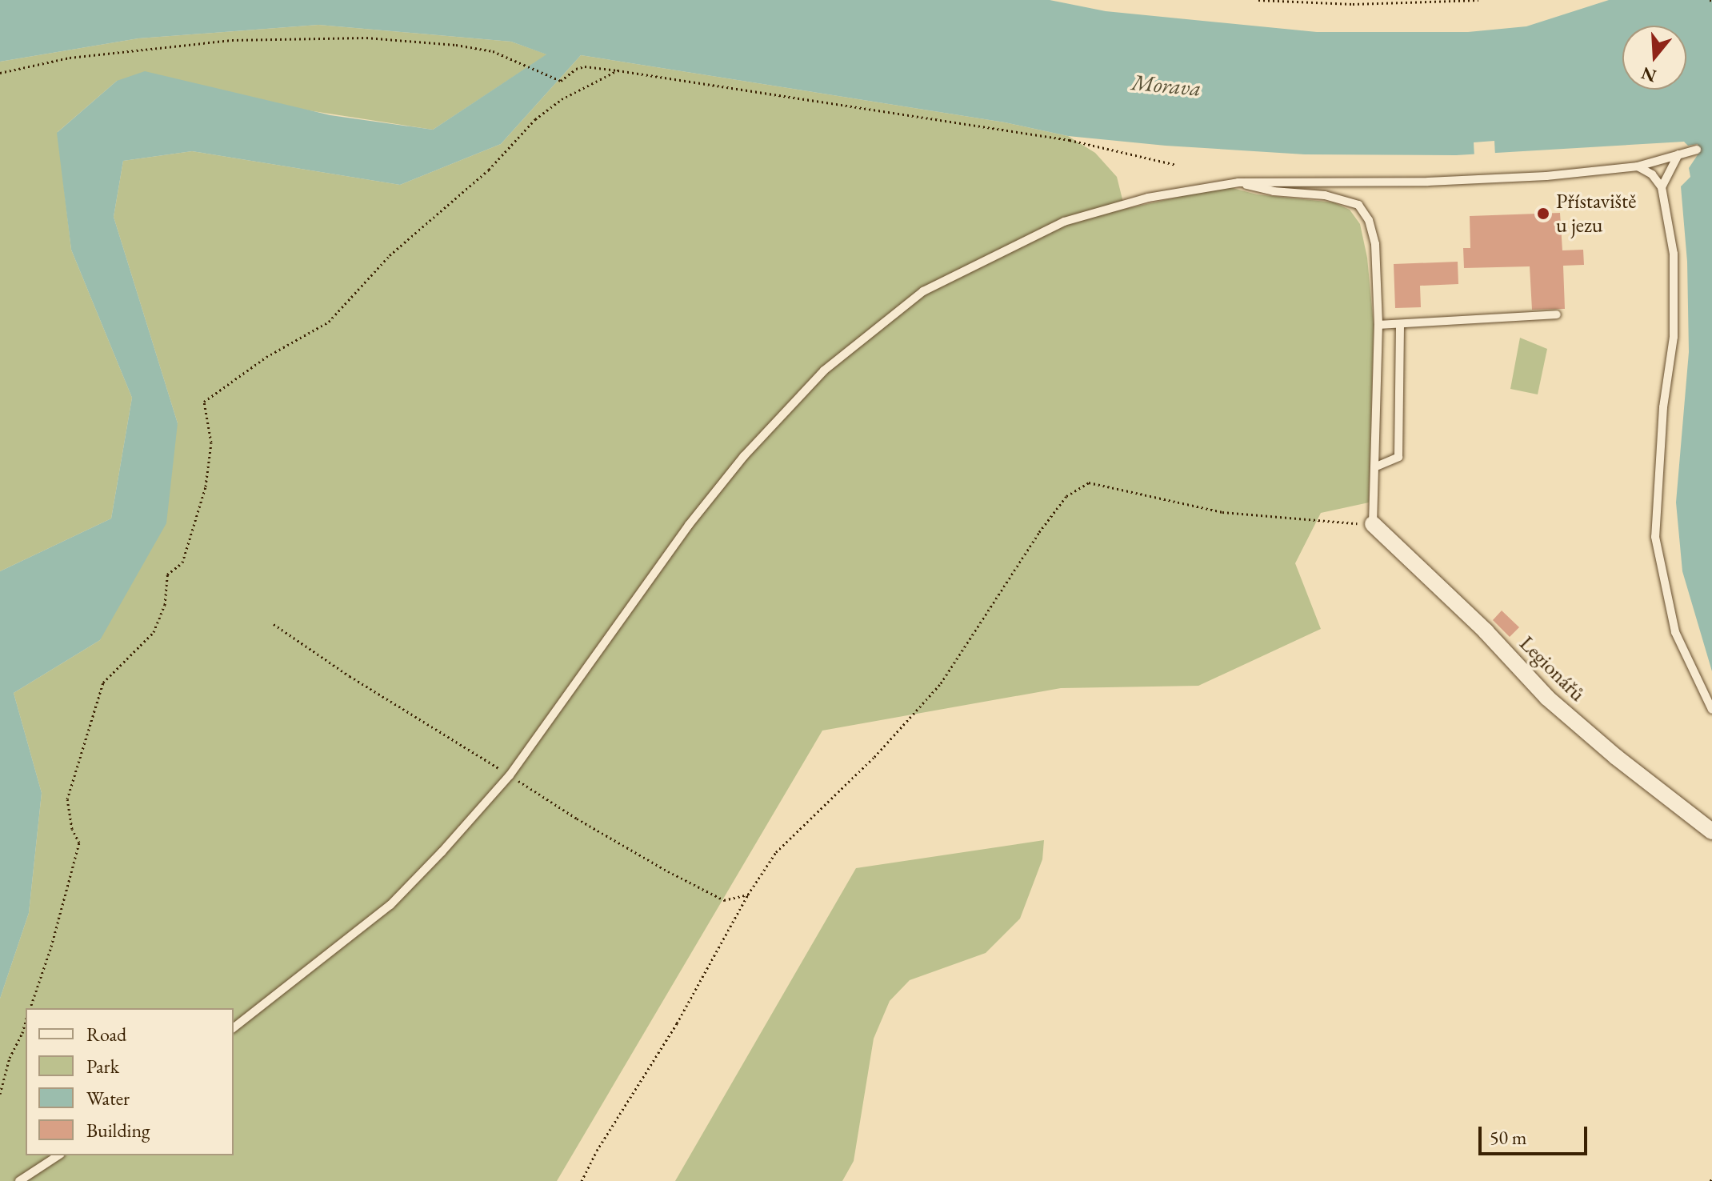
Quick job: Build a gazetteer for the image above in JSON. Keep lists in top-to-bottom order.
{
  "streets": {
    "street": ["Legionářů"]
  },
  "water": ["Morava"],
  "places": ["Přístaviště u jezu"],
  "legend": [
    "Road",
    "Park",
    "Water",
    "Building"
  ],
  "scale_bar": "50 m",
  "north": "bottom"
}
